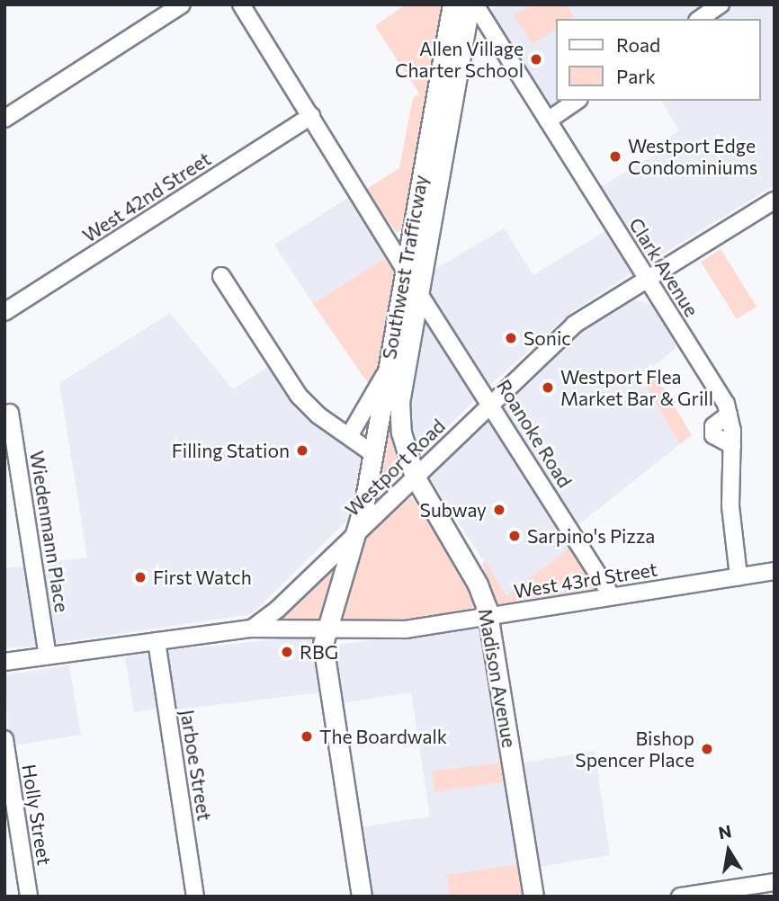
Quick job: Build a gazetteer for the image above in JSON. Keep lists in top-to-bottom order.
{
  "streets": {
    "main road": ["Southwest Trafficway", "Madison Avenue"],
    "street": [
      "West 42nd Street",
      "Clark Avenue",
      "Roanoke Road",
      "Westport Road",
      "Wiedenmann Place",
      "West 43rd Street",
      "Jarboe Street",
      "Holly Street"
    ]
  },
  "crossings": [
    ["Southwest Trafficway", "Roanoke Road"],
    ["Southwest Trafficway", "Westport Road"],
    ["Southwest Trafficway", "West 43rd Street"],
    ["Southwest Trafficway", "Madison Avenue"],
    ["Clark Avenue", "Westport Road"],
    ["Clark Avenue", "West 43rd Street"],
    ["Roanoke Road", "Westport Road"],
    ["Roanoke Road", "West 43rd Street"],
    ["Westport Road", "Wiedenmann Place"],
    ["Westport Road", "West 43rd Street"],
    ["Westport Road", "Madison Avenue"],
    ["Westport Road", "Jarboe Street"],
    ["West 43rd Street", "Madison Avenue"]
  ],
  "places": [
    "Allen Village Charter School",
    "Westport Edge Condominiums",
    "Sonic",
    "Westport Flea Market Bar & Grill",
    "Filling Station",
    "Subway",
    "Sarpino's Pizza",
    "First Watch",
    "RBG",
    "The Boardwalk",
    "Bishop Spencer Place"
  ],
  "legend": ["Road", "Park"],
  "north": "top"
}
